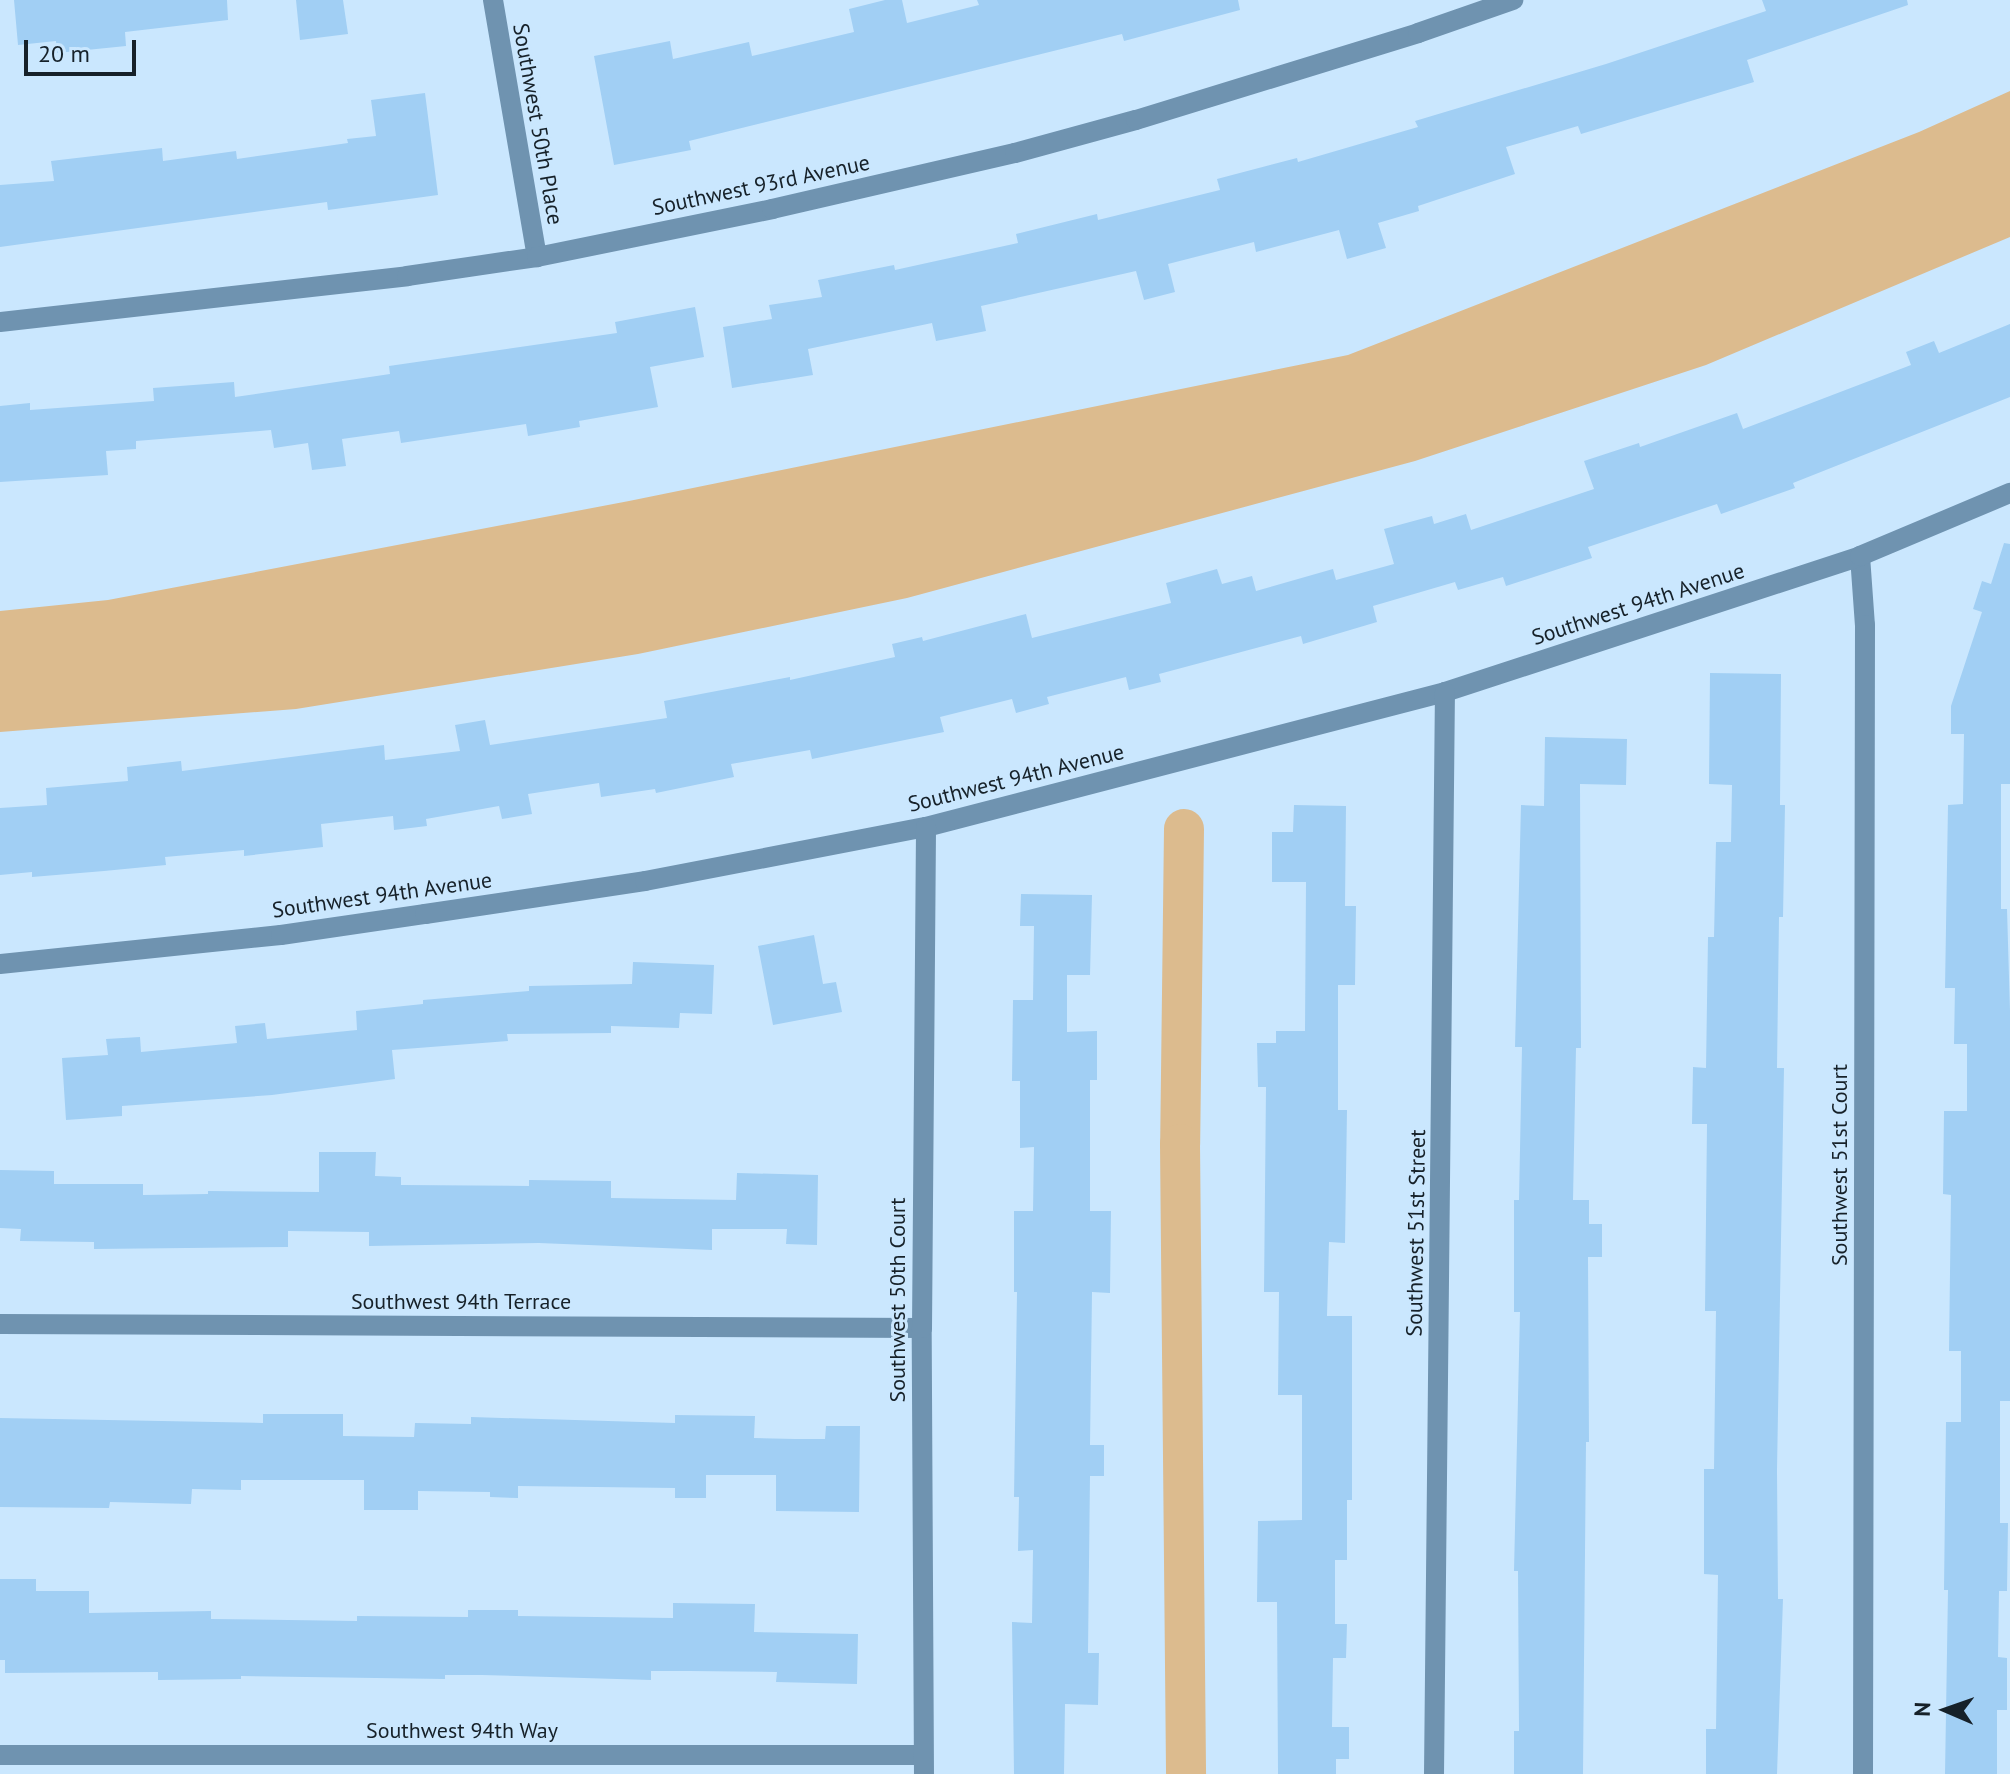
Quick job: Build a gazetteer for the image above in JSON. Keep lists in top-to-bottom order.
{
  "streets": {
    "street": [
      "Southwest 50th Place",
      "Southwest 93rd Avenue",
      "Southwest 94th Avenue",
      "Southwest 51st Court",
      "Southwest 51st Street",
      "Southwest 50th Court",
      "Southwest 94th Terrace",
      "Southwest 94th Way"
    ]
  },
  "crossings": [
    ["Southwest 50th Place", "Southwest 93rd Avenue"],
    ["Southwest 94th Avenue", "Southwest 51st Court"],
    ["Southwest 94th Avenue", "Southwest 51st Street"],
    ["Southwest 94th Avenue", "Southwest 50th Court"],
    ["Southwest 50th Court", "Southwest 94th Terrace"],
    ["Southwest 50th Court", "Southwest 94th Way"]
  ],
  "scale_bar": "20 m",
  "north": "left"
}
